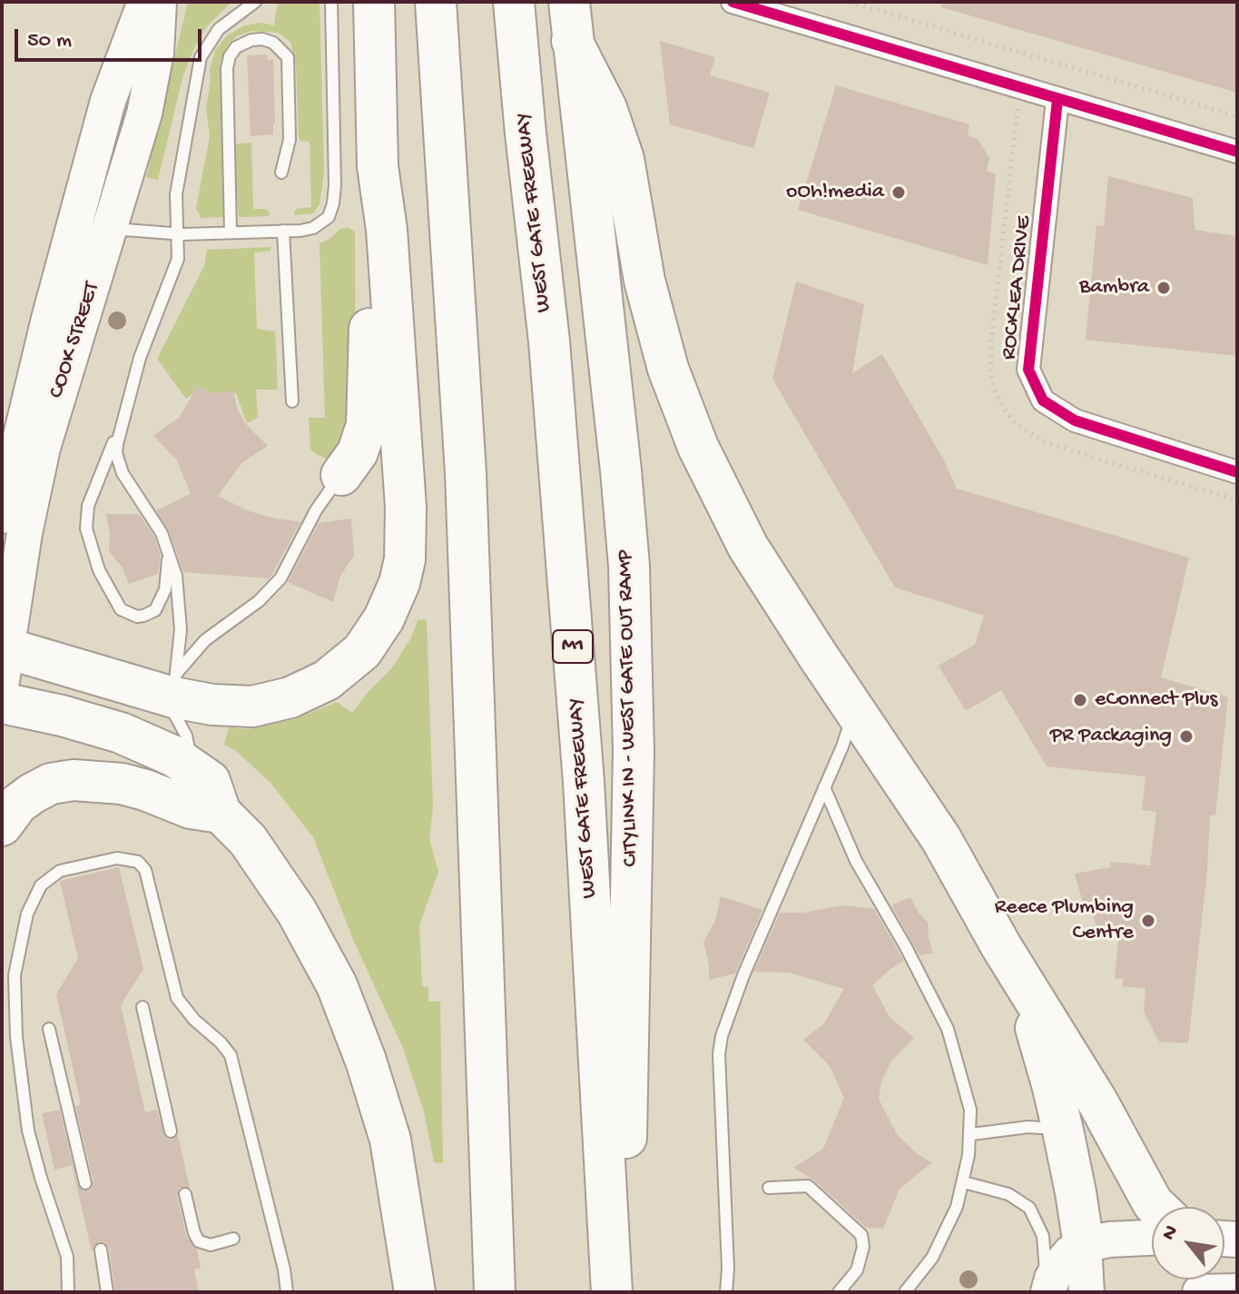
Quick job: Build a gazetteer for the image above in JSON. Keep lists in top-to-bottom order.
{
  "streets": {
    "highway": ["WEST GATE FREEWAY", "M1", "CITYLINK IN - WEST GATE OUT RAMP"],
    "main road": ["COOK STREET"],
    "street": ["ROCKLEA DRIVE"]
  },
  "places": [
    "oOh!media",
    "Bambra",
    "eConnect Plus",
    "PR Packaging",
    "Reece Plumbing Centre"
  ],
  "scale_bar": "50 m",
  "north": "top left"
}
